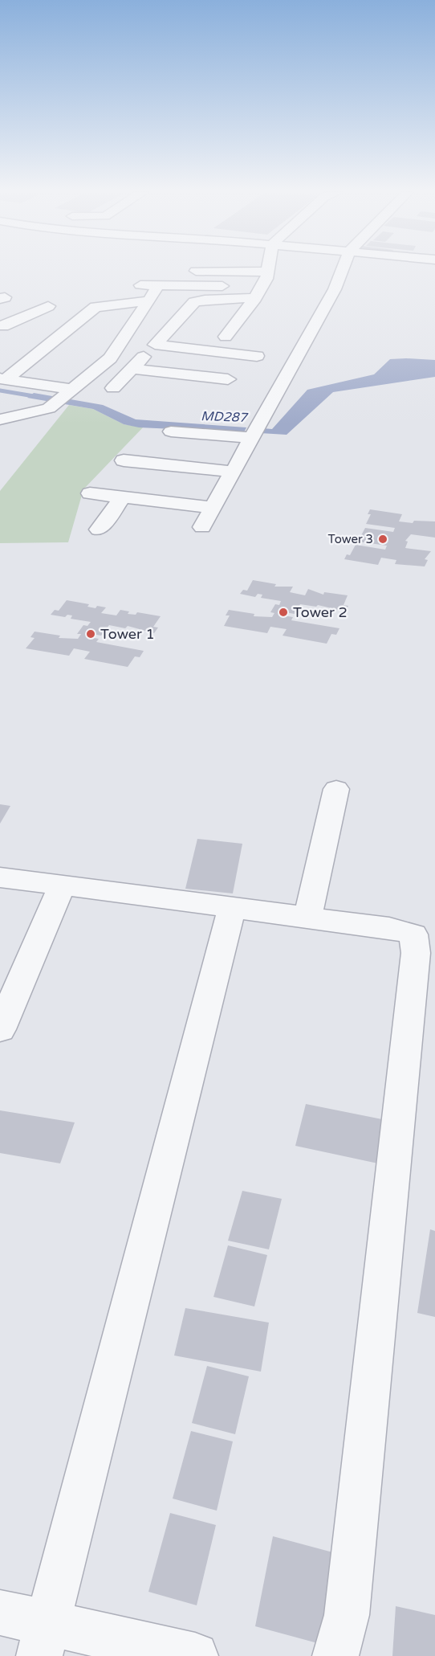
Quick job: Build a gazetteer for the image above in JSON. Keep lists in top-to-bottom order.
{
  "water": ["MD287"],
  "places": ["Tower 3", "Tower 2", "Tower 1"]
}
